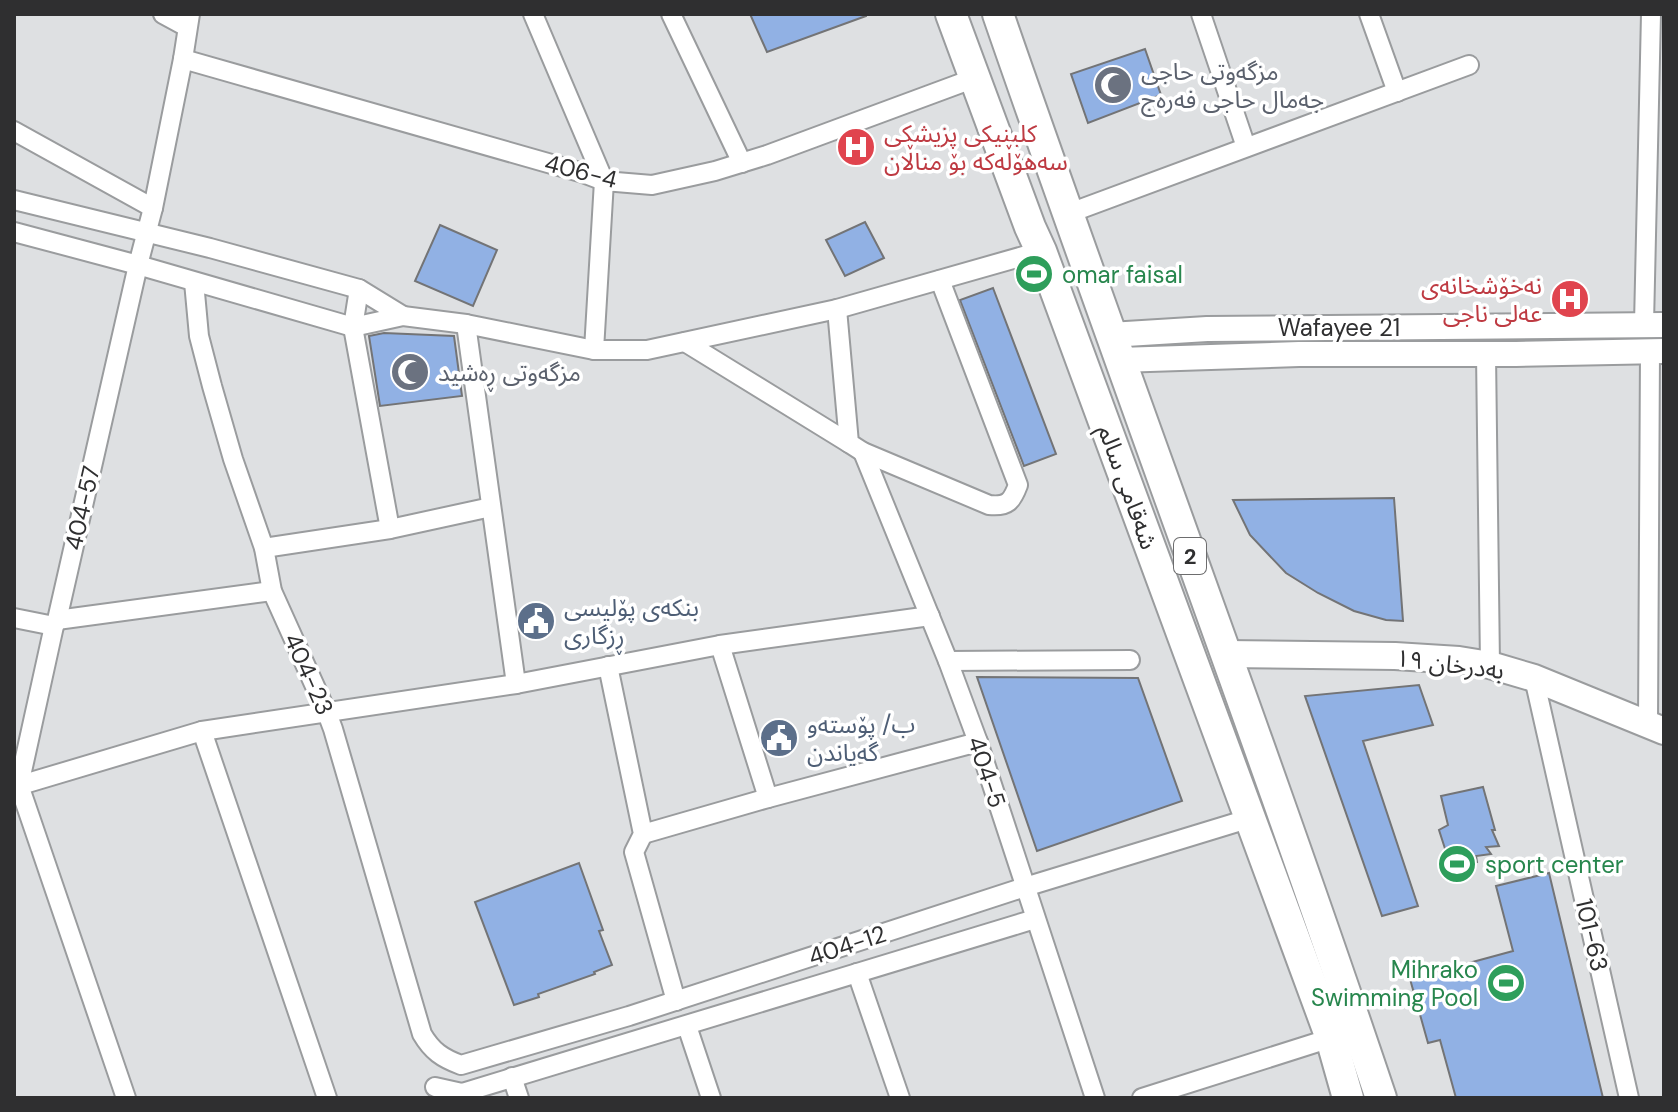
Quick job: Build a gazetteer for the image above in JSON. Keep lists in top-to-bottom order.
{
  "streets": {
    "main road": ["شەقامی سالم", "2", "بەدرخان ١٩"],
    "street": [
      "406-4",
      "Wafayee 21",
      "404-57",
      "404-23",
      "404-5",
      "101-63",
      "404-12"
    ]
  },
  "crossings": [
    ["406-4", "شەقامی سالم"],
    ["406-4", "404-57"],
    ["Wafayee 21", "شەقامی سالم"],
    ["شەقامی سالم", "بەدرخان ١٩"],
    ["شەقامی سالم", "404-12"],
    ["بەدرخان ١٩", "101-63"],
    ["404-23", "404-12"],
    ["404-5", "404-12"]
  ],
  "places": {
    "mosque": ["مزگه‌وتی حاجی جەمال حاجی فەرەج", "مزگەوتی ڕەشید"],
    "hospital": ["کلینیکی پزیشکی سەهۆڵەکە بۆ مناڵان", "نەخۆشخانەی عەلی ناجی"],
    "sports": ["omar faisal", "sport center", "Mihrako Swimming Pool"],
    "public building": ["بنکەی پۆلیسی ڕزگاری", "ب/ پۆستەو گەیاندن"]
  }
}
